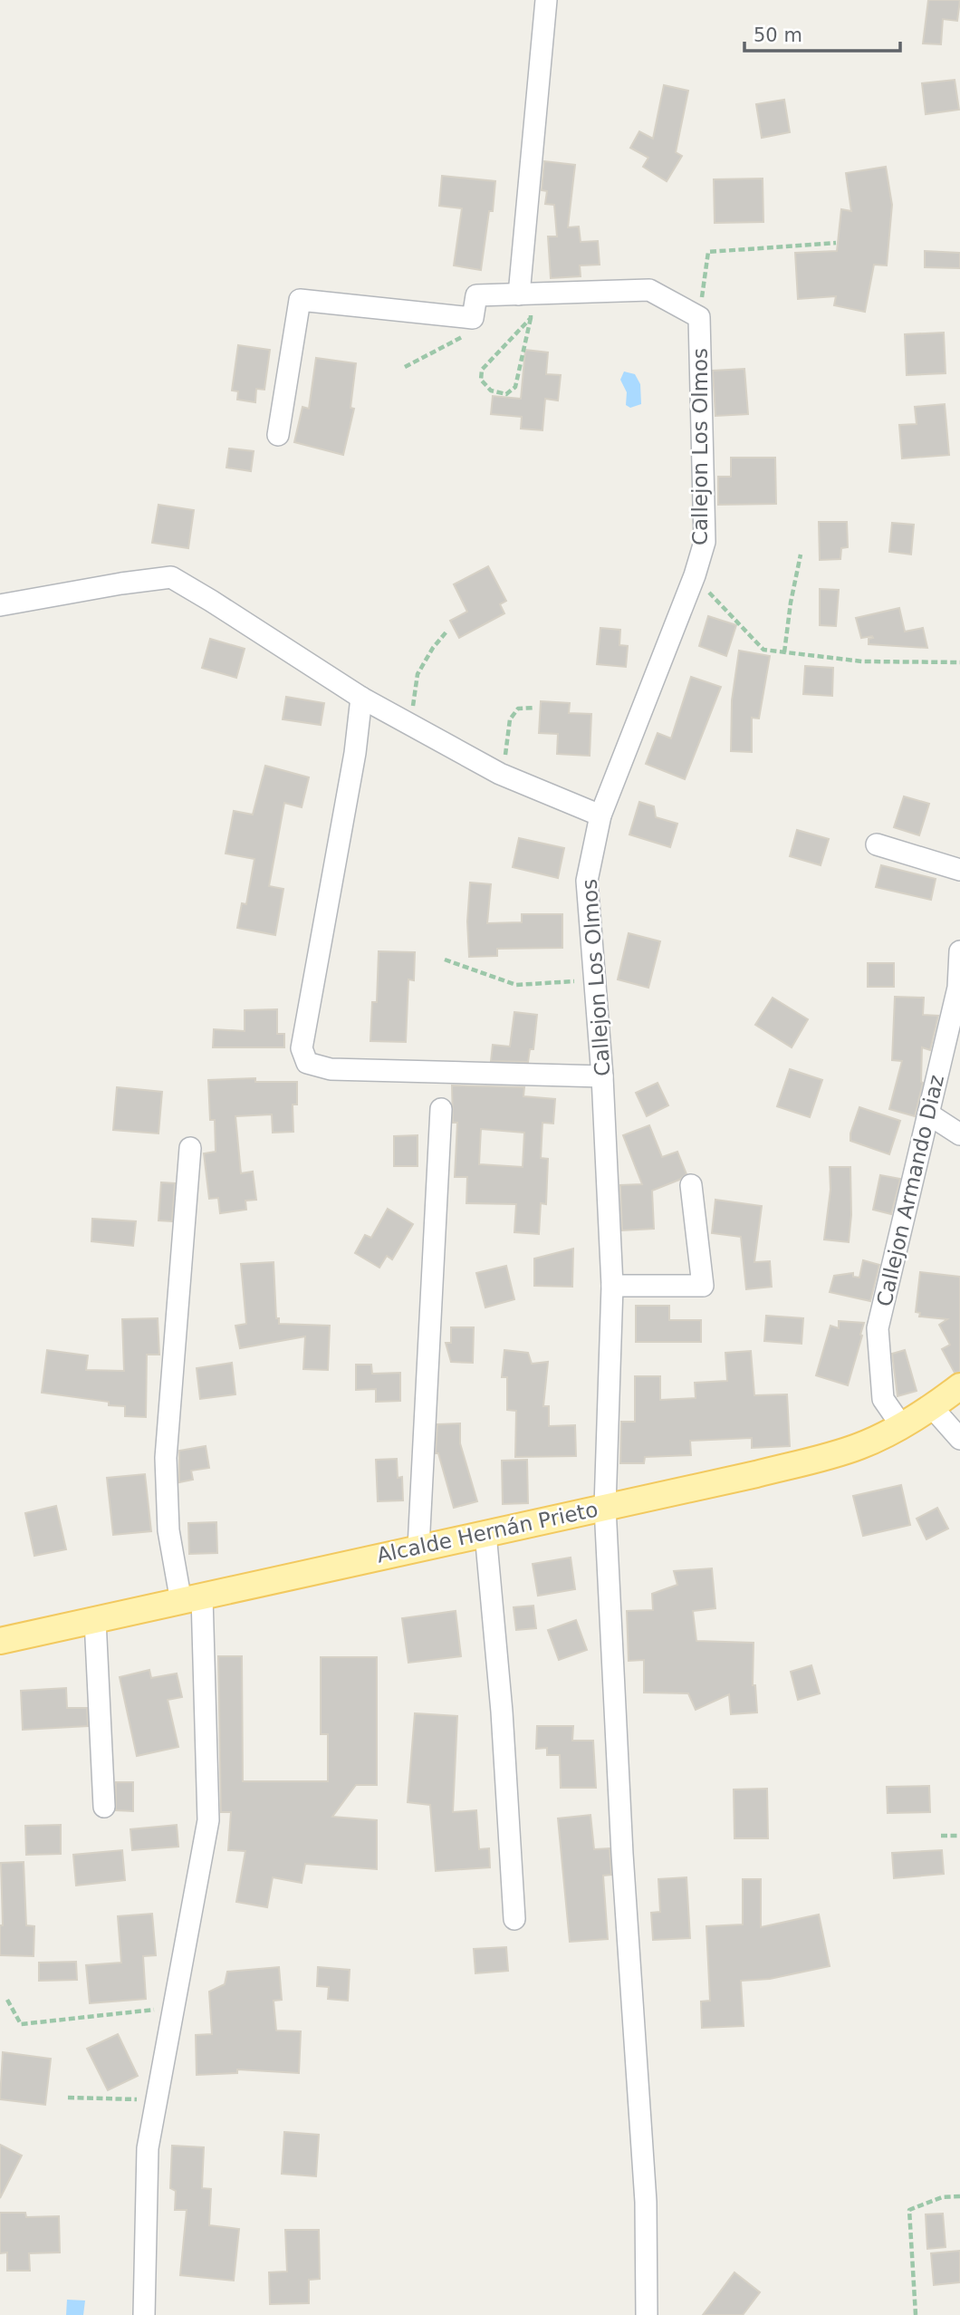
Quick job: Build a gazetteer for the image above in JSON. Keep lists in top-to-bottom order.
{
  "streets": {
    "main road": ["Alcalde Hernán Prieto"],
    "street": ["Callejon Los Olmos", "Callejon Armando Diaz"]
  },
  "crossings": [
    ["Callejon Los Olmos", "Alcalde Hernán Prieto"],
    ["Callejon Armando Diaz", "Alcalde Hernán Prieto"]
  ],
  "scale_bar": "50 m"
}
